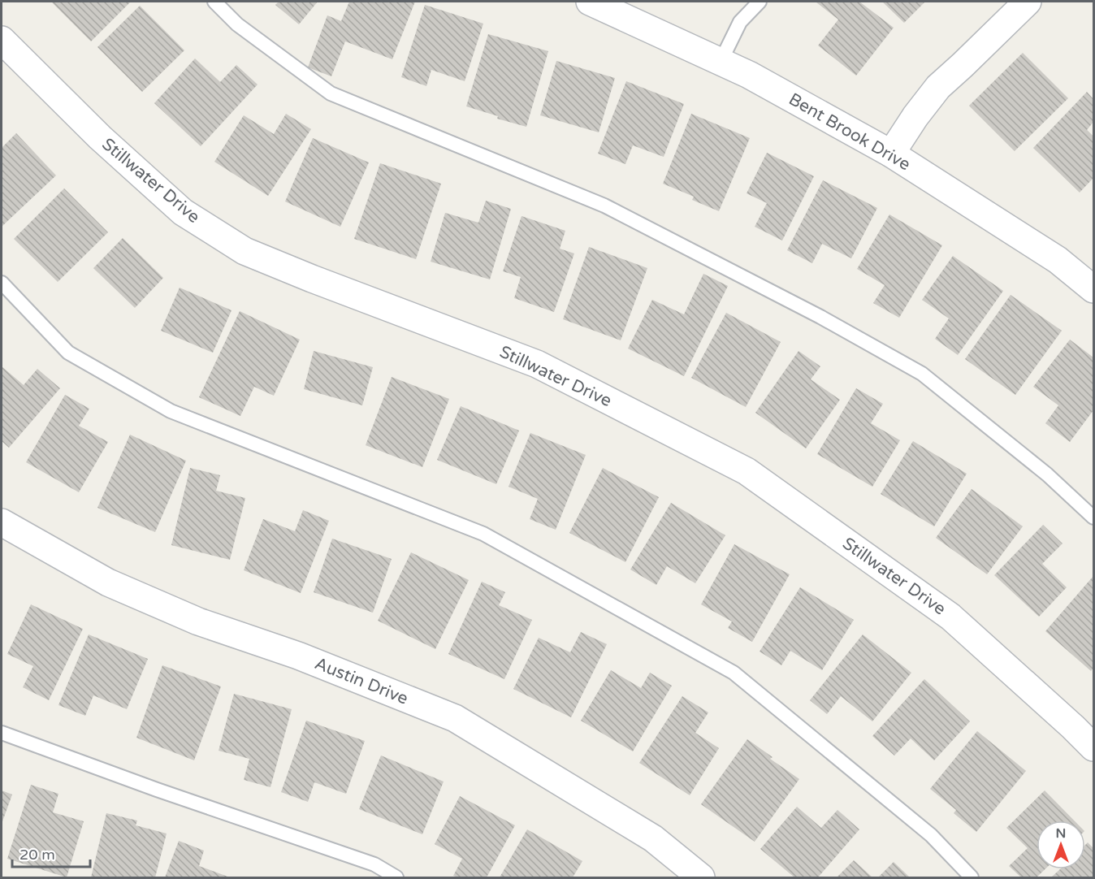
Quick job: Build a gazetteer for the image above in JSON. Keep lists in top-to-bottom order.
{
  "streets": {
    "street": ["Bent Brook Drive", "Stillwater Drive", "Austin Drive"]
  },
  "scale_bar": "20 m",
  "north": "top"
}
